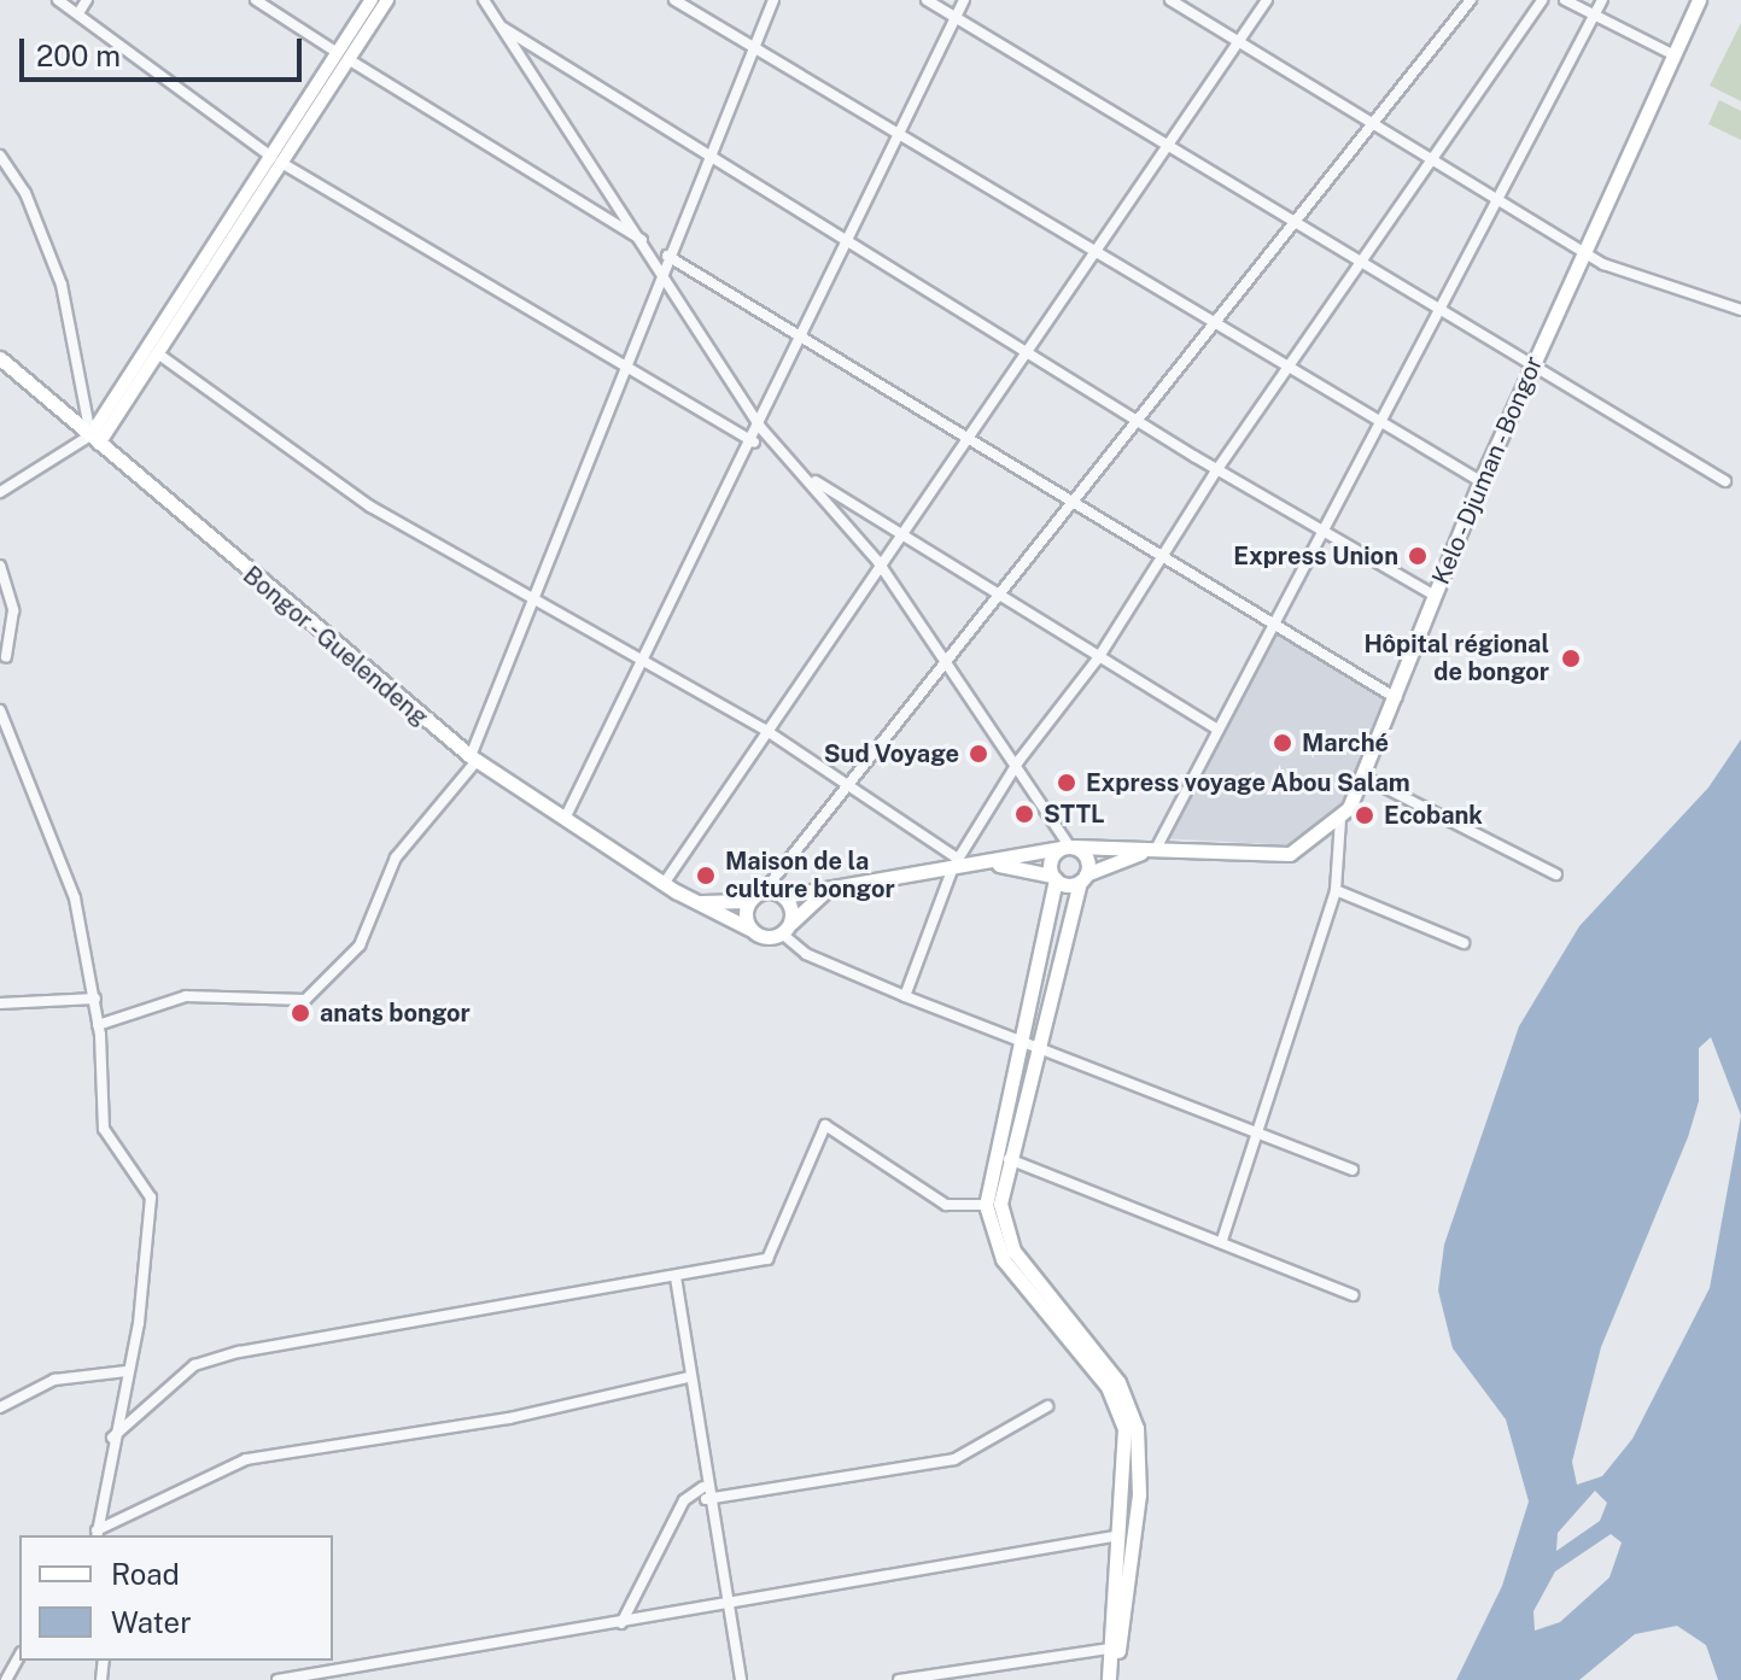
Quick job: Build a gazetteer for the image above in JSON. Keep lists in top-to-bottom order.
{
  "streets": {
    "highway": ["Kelo - Djuman - Bongor", "Bongor - Guelendeng"]
  },
  "places": [
    "Express Union",
    "Hôpital régional de bongor",
    "Marché",
    "Sud Voyage",
    "Express voyage Abou Salam",
    "STTL",
    "Ecobank",
    "Maison de la culture bongor",
    "anats bongor"
  ],
  "legend": ["Road", "Water"],
  "scale_bar": "200 m"
}
